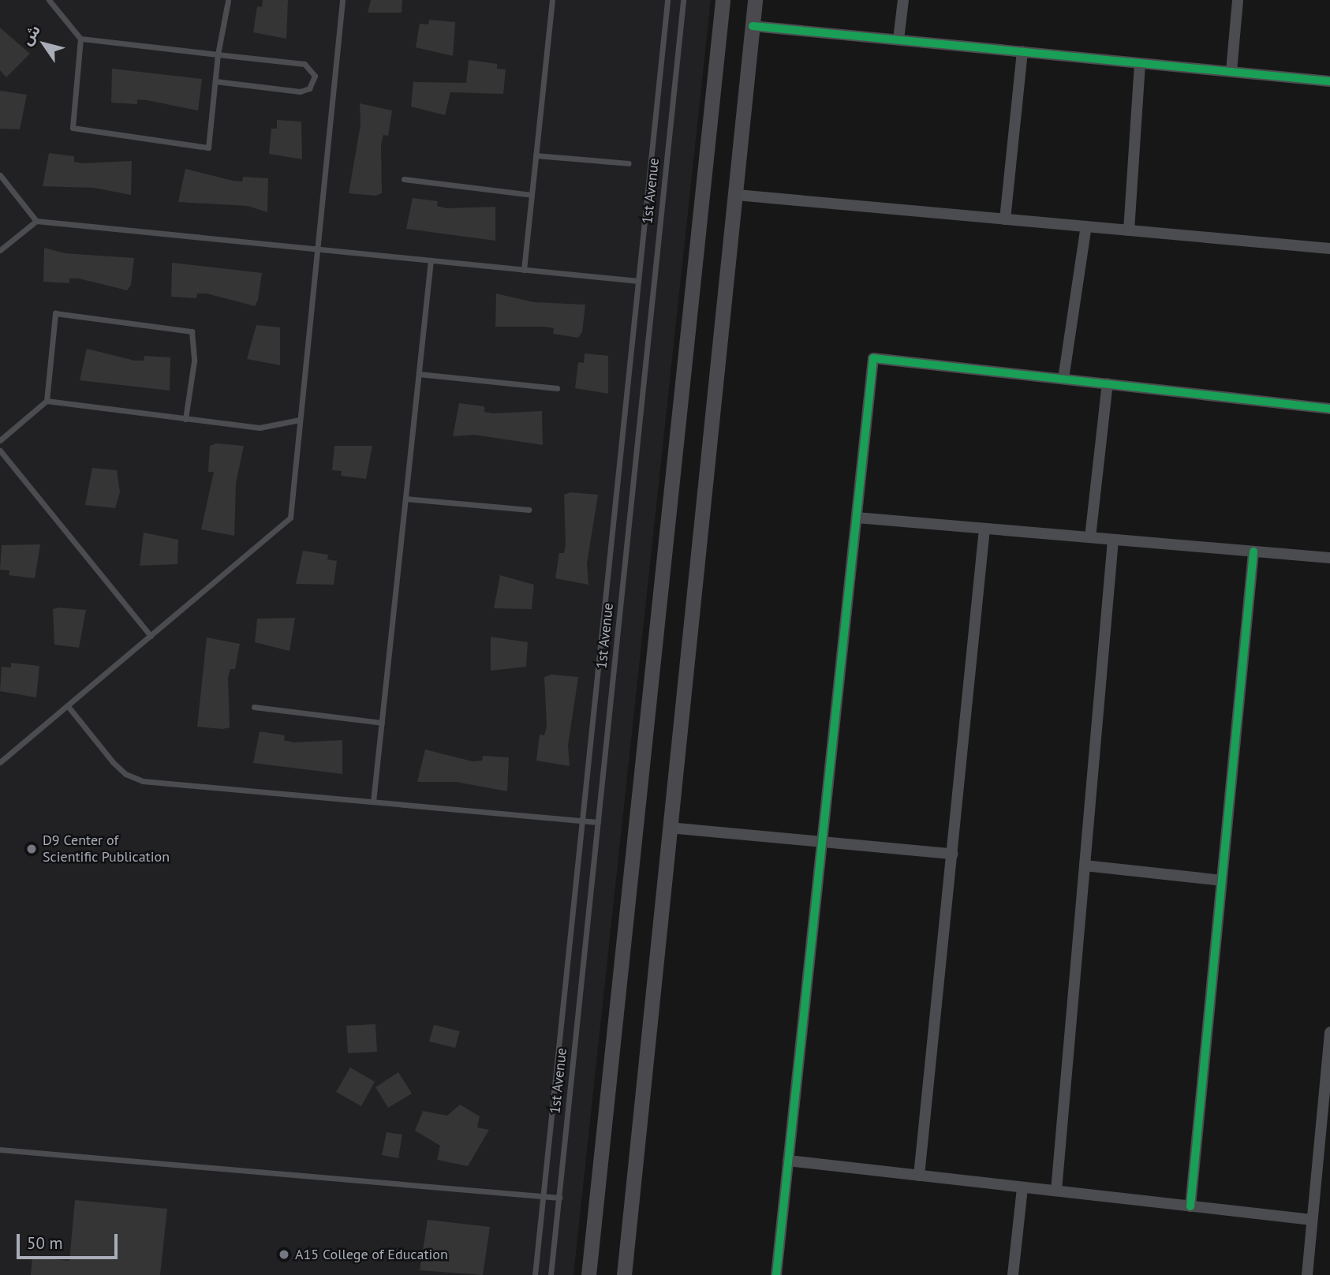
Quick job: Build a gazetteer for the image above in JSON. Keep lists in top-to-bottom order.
{
  "streets": {
    "lane": ["1st Avenue"]
  },
  "places": ["D9 Center of Scientific Publication", "A15 College of Education"],
  "scale_bar": "50 m",
  "north": "top left"
}
